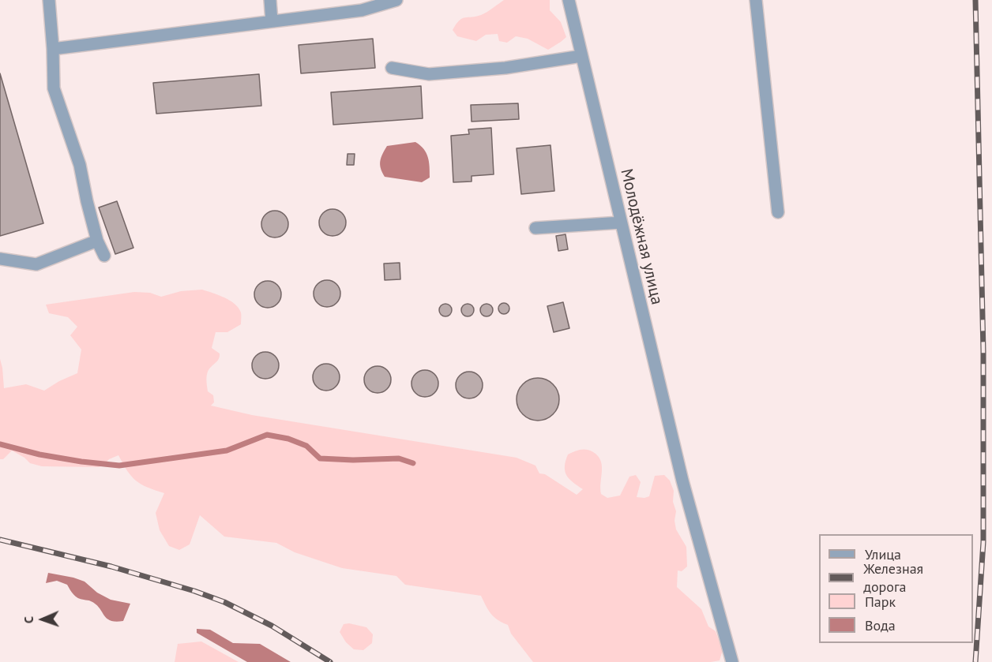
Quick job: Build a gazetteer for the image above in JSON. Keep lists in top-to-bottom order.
{
  "streets": {
    "street": ["Молодёжная улица"]
  },
  "legend": [
    "Улица",
    "Железная дорога",
    "Парк",
    "Вода"
  ],
  "north": "left"
}
